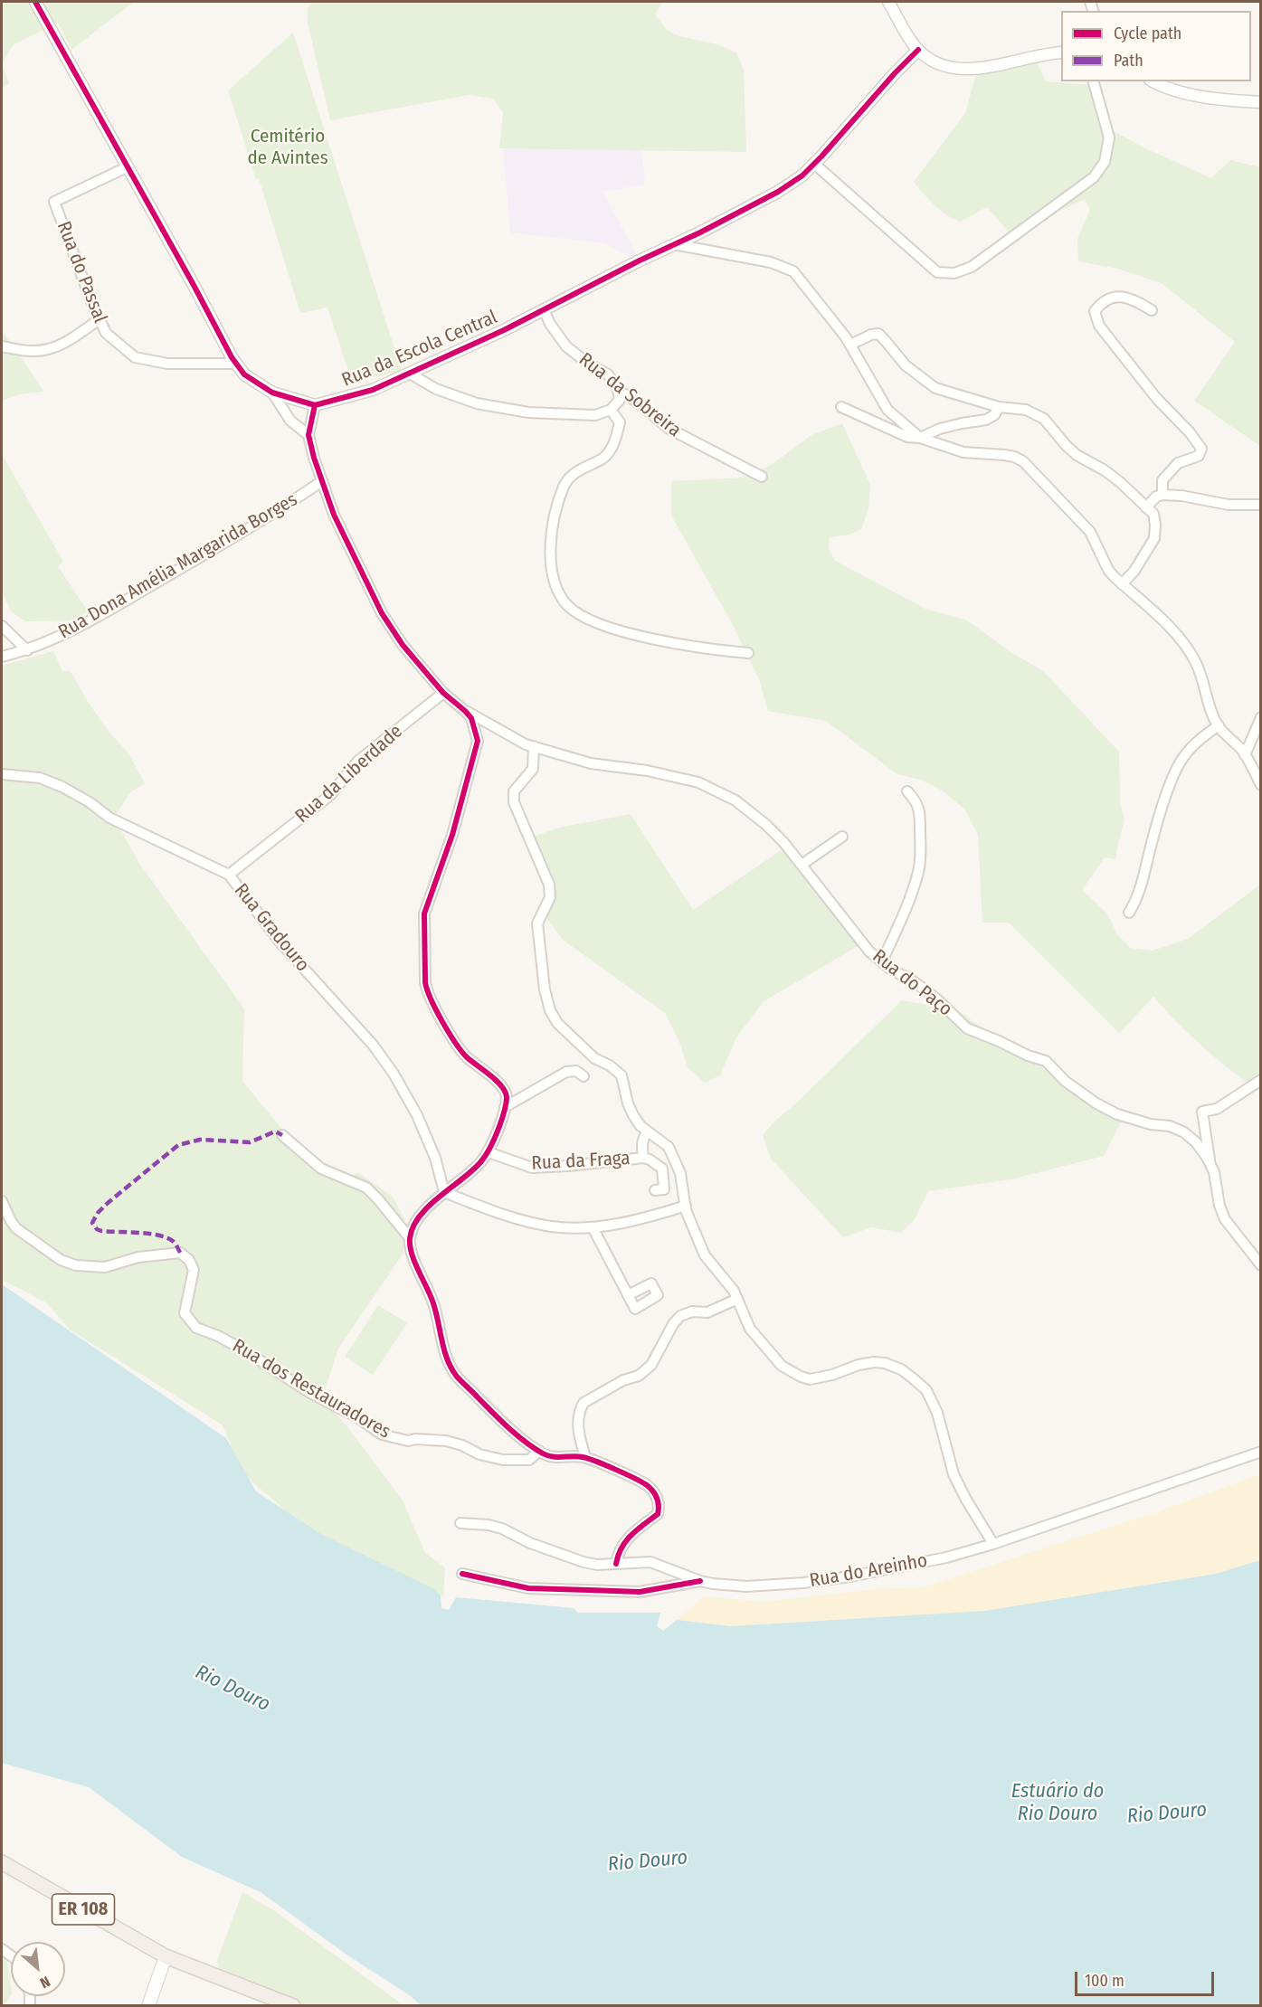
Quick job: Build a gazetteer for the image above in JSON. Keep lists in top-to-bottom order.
{
  "streets": {
    "main road": ["ER 108"],
    "street": [
      "Rua do Passal",
      "Rua da Escola Central",
      "Rua da Sobreira",
      "Rua Dona Amélia Margarida Borges",
      "Rua da Liberdade",
      "Rua Gradouro",
      "Rua do Paço",
      "Rua da Fraga",
      "Rua dos Restauradores",
      "Rua do Areinho"
    ]
  },
  "crossings": [
    ["Rua da Escola Central", "Rua da Sobreira"],
    ["Rua Dona Amélia Margarida Borges", "Rua do Paço"],
    ["Rua da Liberdade", "Rua Gradouro"],
    ["Rua da Liberdade", "Rua do Paço"]
  ],
  "water": ["Rio Douro", "Estuário do Rio Douro"],
  "parks": ["Cemitério de Avintes"],
  "legend": ["Cycle path", "Path"],
  "scale_bar": "100 m",
  "north": "bottom right"
}
